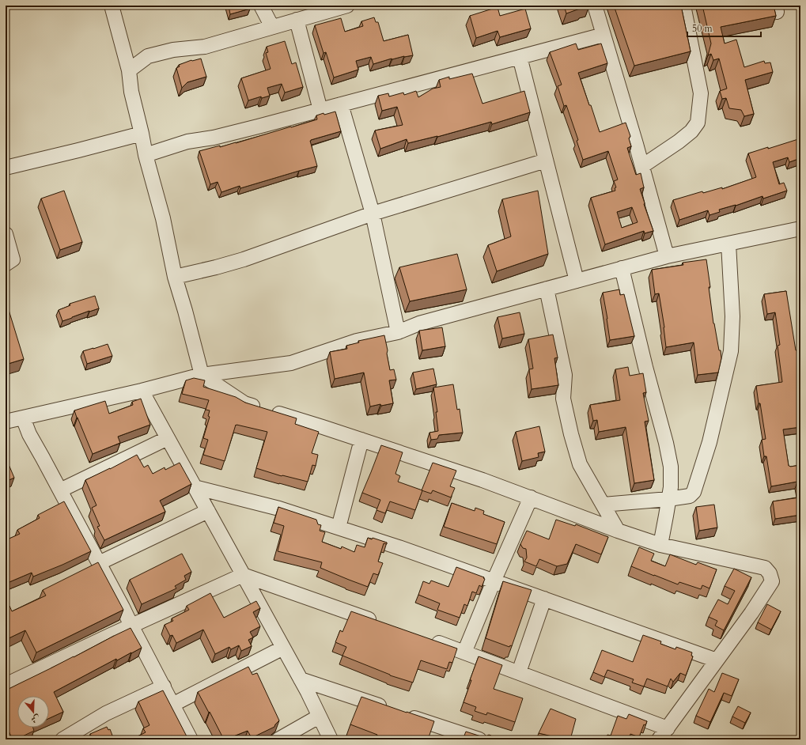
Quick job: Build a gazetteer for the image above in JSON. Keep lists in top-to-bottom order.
{
  "scale_bar": "50 m",
  "north": "bottom"
}
